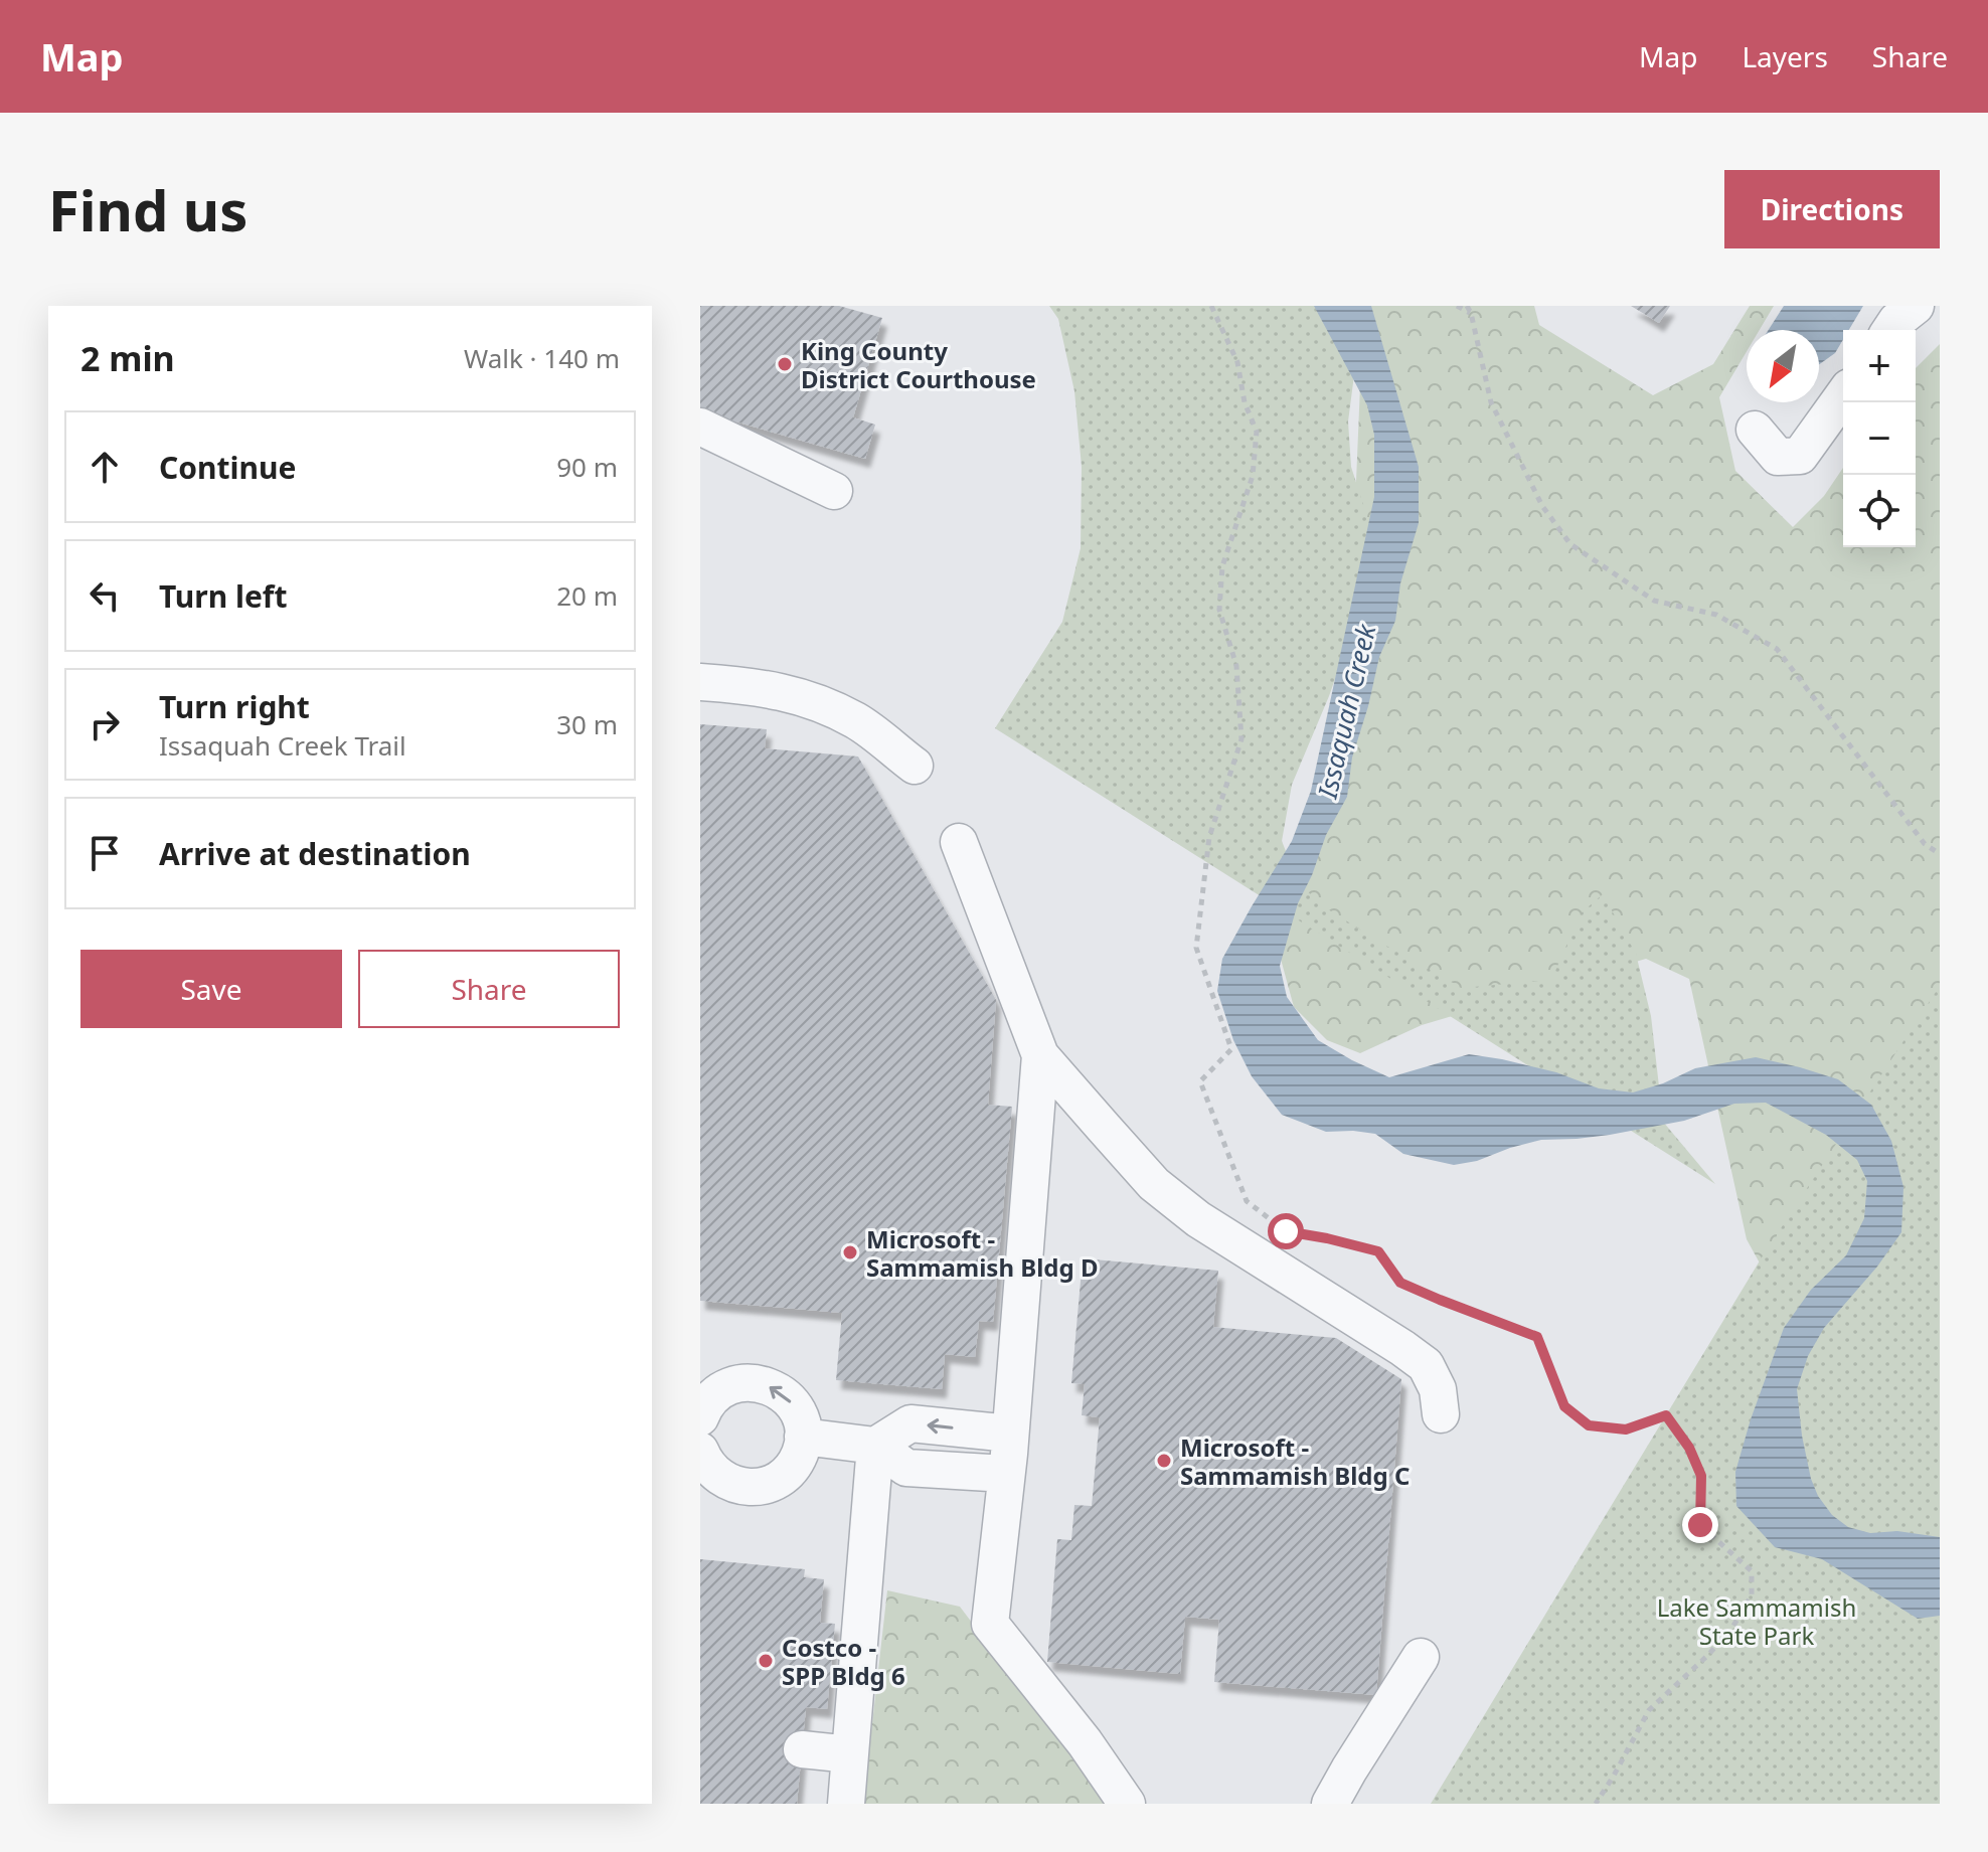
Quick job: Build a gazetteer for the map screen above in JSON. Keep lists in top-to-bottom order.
{
  "water": ["Issaquah Creek"],
  "parks": ["Lake Sammamish State Park"],
  "places": [
    "King County District Courthouse",
    "Microsoft - Sammamish Bldg D",
    "Microsoft - Sammamish Bldg C",
    "Costco - SPP Bldg 6"
  ],
  "north": "bottom left",
  "page": {
    "header": "Map",
    "nav": ["Map", "Layers", "Share"],
    "buttons": [
      "Directions",
      ["Save", "Share"]
    ],
    "title": "Find us",
    "heading": ["2 min", "Walk · 140 m"],
    "map_buttons": ["+", "−"],
    "list": [
      ["Continue", "90 m"],
      ["Turn left", "20 m"],
      ["Turn right", "Issaquah Creek Trail", "30 m"],
      "Arrive at destination"
    ]
  }
}
